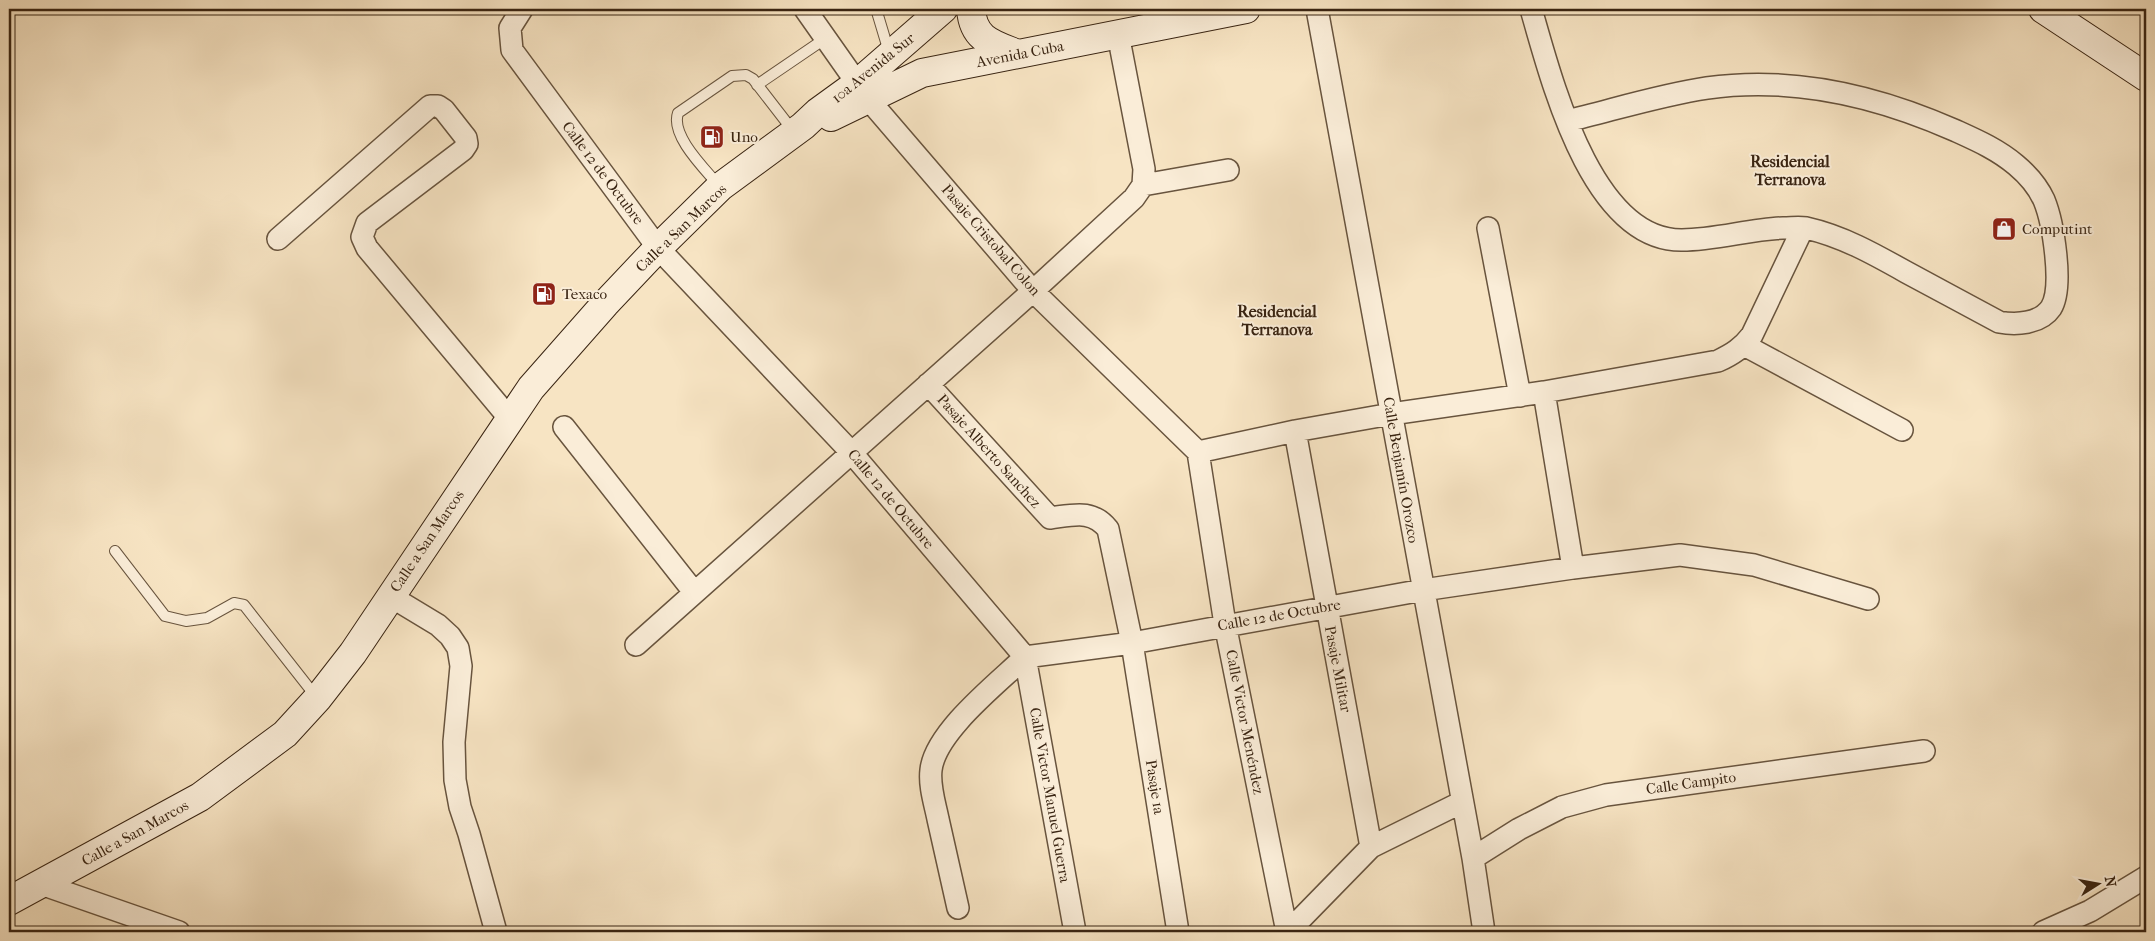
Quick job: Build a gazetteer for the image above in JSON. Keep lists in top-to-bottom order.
{
  "streets": {
    "main road": ["Avenida Cuba", "10a Avenida Sur", "Calle a San Marcos"],
    "street": [
      "Calle 12 de Octubre",
      "Pasaje Cristobal Colon",
      "Pasaje Alberto Sanchez",
      "Calle Benjamín Orozco",
      "Pasaje Militar",
      "Calle Victor Menéndez",
      "Calle Campito",
      "Pasaje 1a",
      "Calle Victor Manuel Guerra"
    ]
  },
  "crossings": [
    ["Avenida Cuba", "10a Avenida Sur"],
    ["Avenida Cuba", "Calle a San Marcos"],
    ["Avenida Cuba", "Pasaje Cristobal Colon"],
    ["10a Avenida Sur", "Pasaje Cristobal Colon"],
    ["Calle 12 de Octubre", "Calle a San Marcos"],
    ["Calle 12 de Octubre", "Pasaje Alberto Sanchez"],
    ["Calle 12 de Octubre", "Calle Benjamín Orozco"],
    ["Calle 12 de Octubre", "Pasaje Militar"],
    ["Calle 12 de Octubre", "Calle Victor Menéndez"],
    ["Calle 12 de Octubre", "Pasaje 1a"],
    ["Calle 12 de Octubre", "Calle Victor Manuel Guerra"],
    ["Pasaje Cristobal Colon", "Calle Victor Menéndez"],
    ["Pasaje Alberto Sanchez", "Pasaje 1a"],
    ["Calle Benjamín Orozco", "Calle Campito"]
  ],
  "districts": ["Residencial Terranova", "Residencial Terranova"],
  "places": {
    "fuel station": ["Uno", "Texaco"],
    "shop": ["Computint"]
  },
  "north": "right"
}
